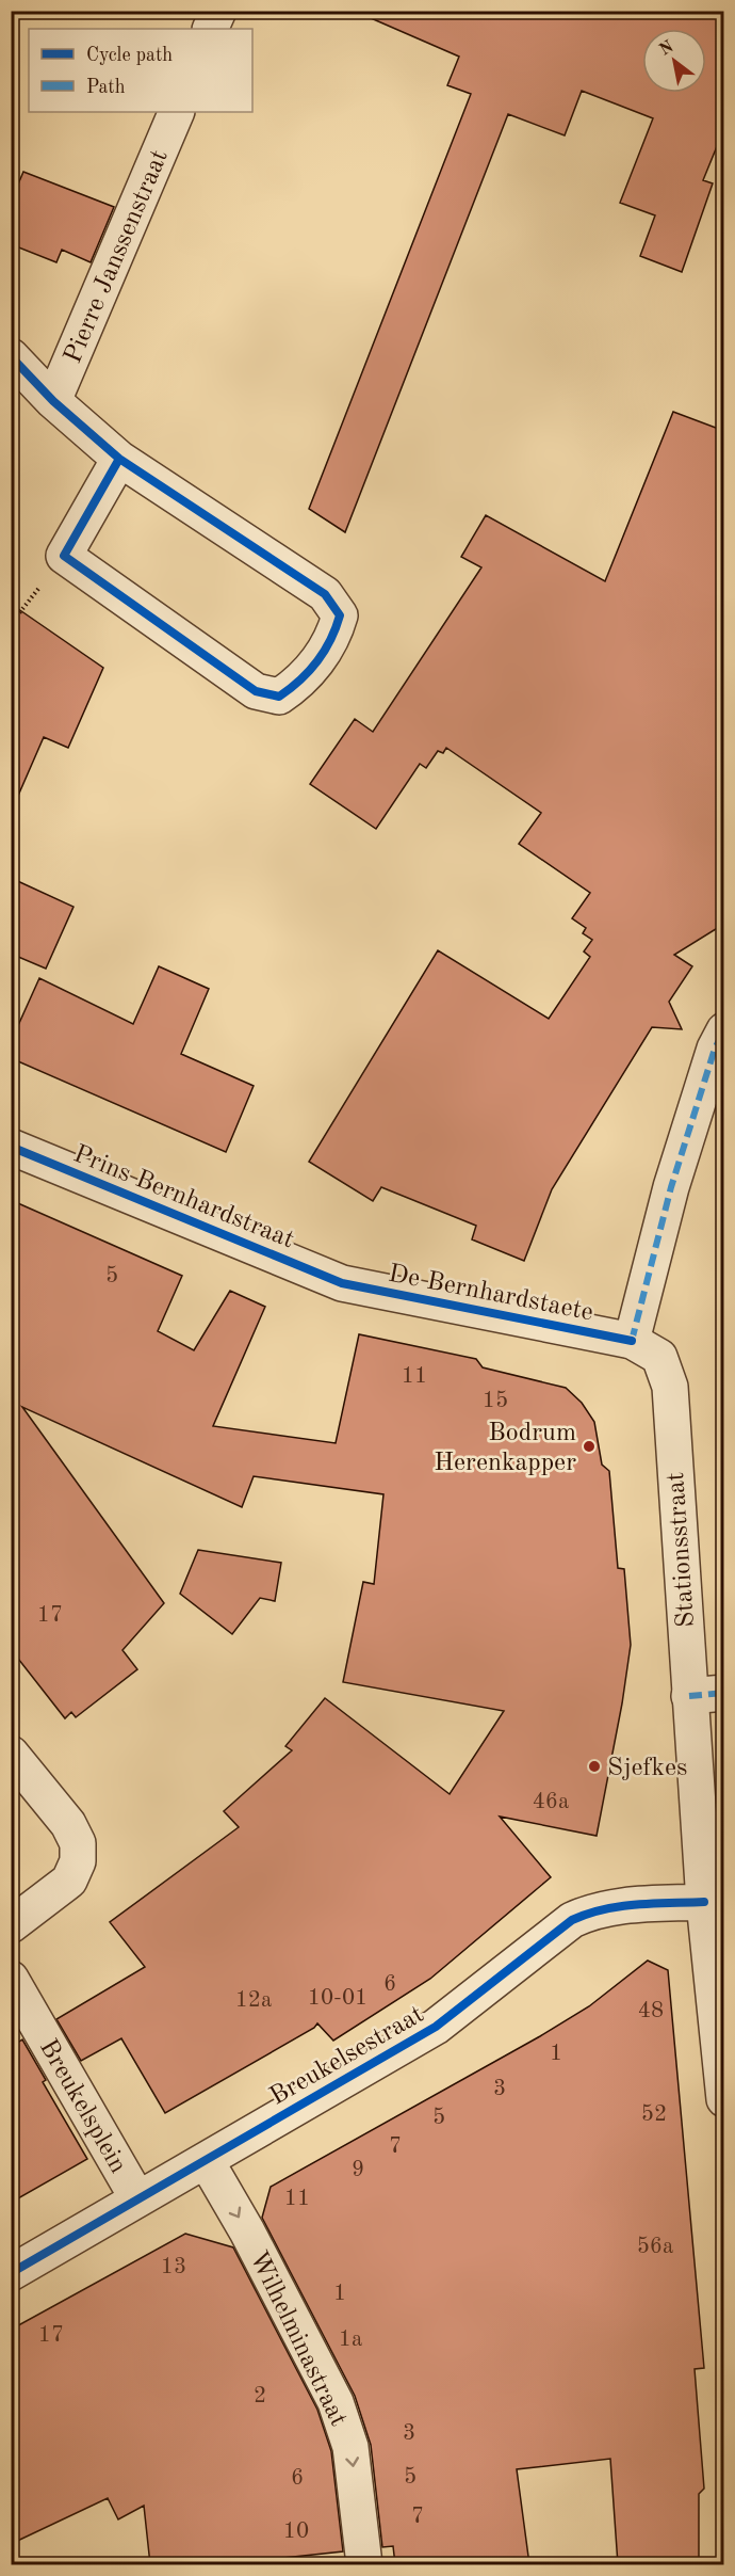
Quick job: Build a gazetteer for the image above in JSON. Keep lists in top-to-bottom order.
{
  "streets": {
    "street": [
      "Pierre Janssenstraat",
      "Prins Bernhardstraat",
      "De Bernhardstaete",
      "Stationsstraat",
      "Breukelsestraat",
      "Breukelsplein",
      "Wilhelminastraat"
    ]
  },
  "crossings": [
    ["Prins Bernhardstraat", "De Bernhardstaete"],
    ["De Bernhardstaete", "Stationsstraat"],
    ["Stationsstraat", "Breukelsestraat"],
    ["Breukelsestraat", "Breukelsplein"],
    ["Breukelsestraat", "Wilhelminastraat"]
  ],
  "one_way": ["Wilhelminastraat"],
  "places": ["Bodrum Herenkapper", "Sjefkes"],
  "house_numbers": [
    "5",
    "11",
    "15",
    "17",
    "46a",
    "6",
    "10-01",
    "12a",
    "48",
    "1",
    "3",
    "52",
    "5",
    "7",
    "9",
    "11",
    "56a",
    "13",
    "1",
    "17",
    "1a",
    "2",
    "3",
    "5",
    "6",
    "7",
    "10"
  ],
  "legend": ["Cycle path", "Path"],
  "north": "top left"
}
